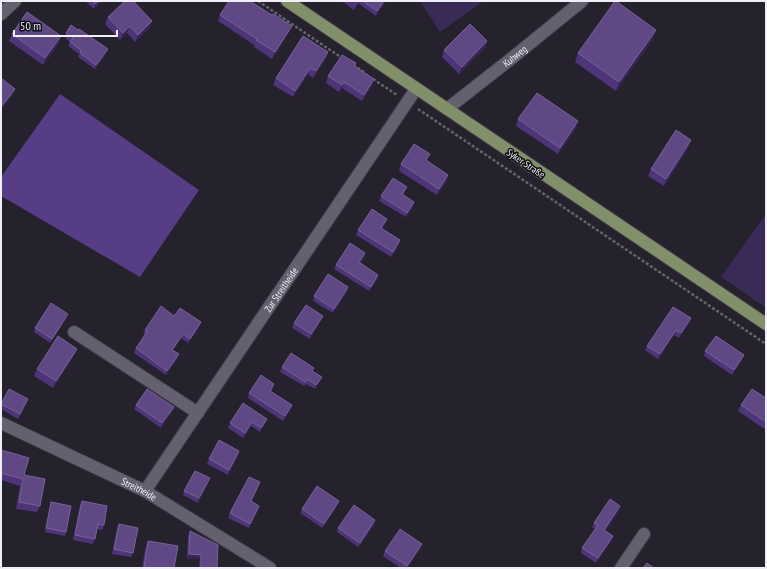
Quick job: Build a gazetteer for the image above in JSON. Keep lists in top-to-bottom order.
{
  "streets": {
    "main road": ["Syker Straße"],
    "street": ["Kuhweg", "Zur Streitheide", "Streitheide"]
  },
  "crossings": [
    ["Kuhweg", "Syker Straße"],
    ["Syker Straße", "Zur Streitheide"],
    ["Zur Streitheide", "Streitheide"]
  ],
  "scale_bar": "50 m"
}
